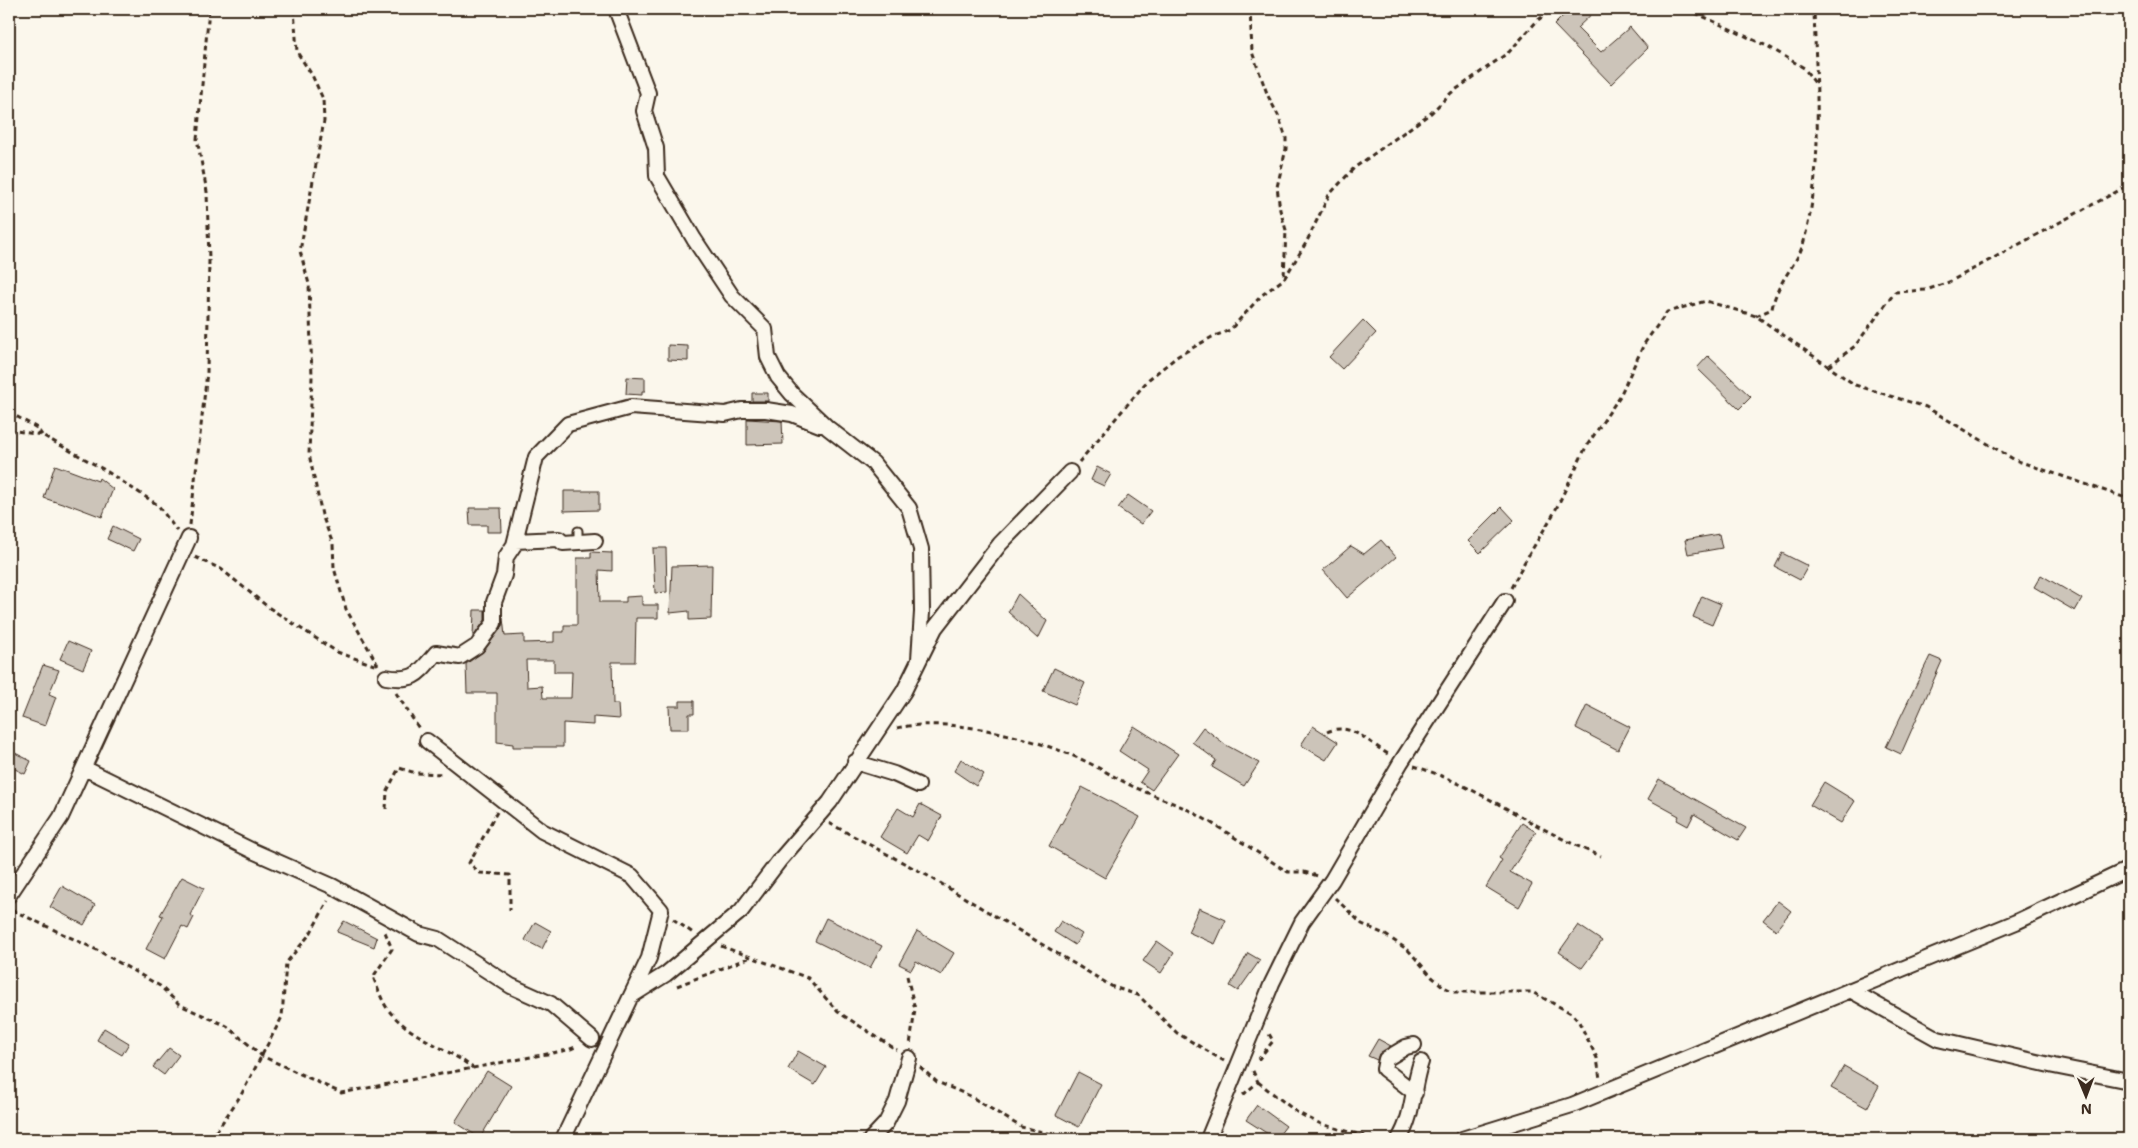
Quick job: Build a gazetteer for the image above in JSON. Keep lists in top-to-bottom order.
{
  "north": "bottom"
}
